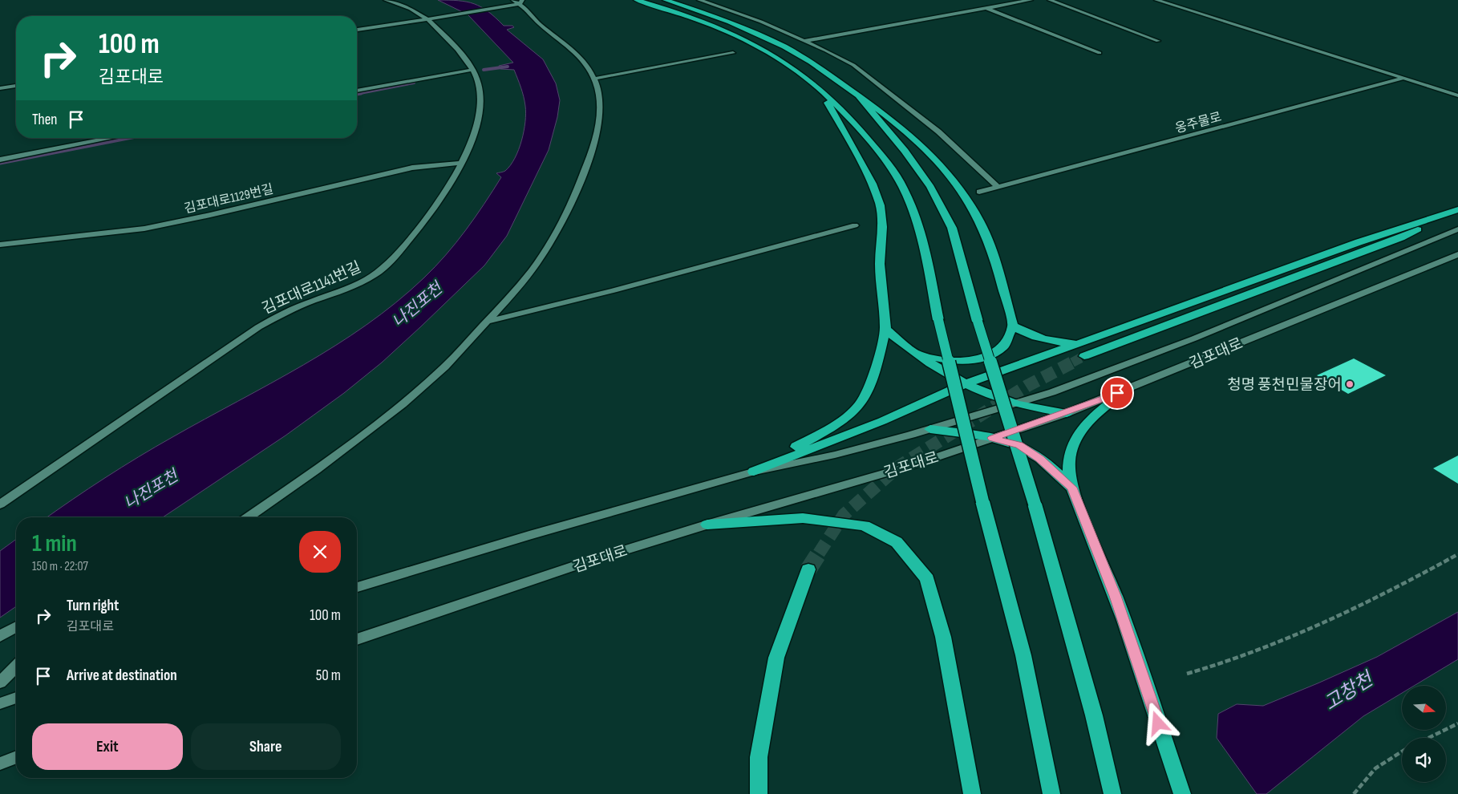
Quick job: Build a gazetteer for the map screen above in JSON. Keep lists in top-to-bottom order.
{
  "streets": {
    "main road": [
      "옹주물로",
      "김포대로1129번길",
      "김포대로1141번길",
      "김포대로"
    ]
  },
  "crossings": [
    ["김포대로1129번길", "김포대로1141번길"]
  ],
  "water": ["나진포천", "고창천"],
  "places": ["청명 풍천민물장어"],
  "north": "right",
  "page": {
    "turn": ["100 m", "김포대로"],
    "then": "Then",
    "heading": ["1 min", "150 m · 22:07"],
    "list": [
      {
        "name": "Turn right",
        "note": "김포대로",
        "value": "100 m"
      },
      {
        "name": "Arrive at destination",
        "value": "50 m"
      }
    ],
    "buttons": ["Exit", "Share"]
  }
}
